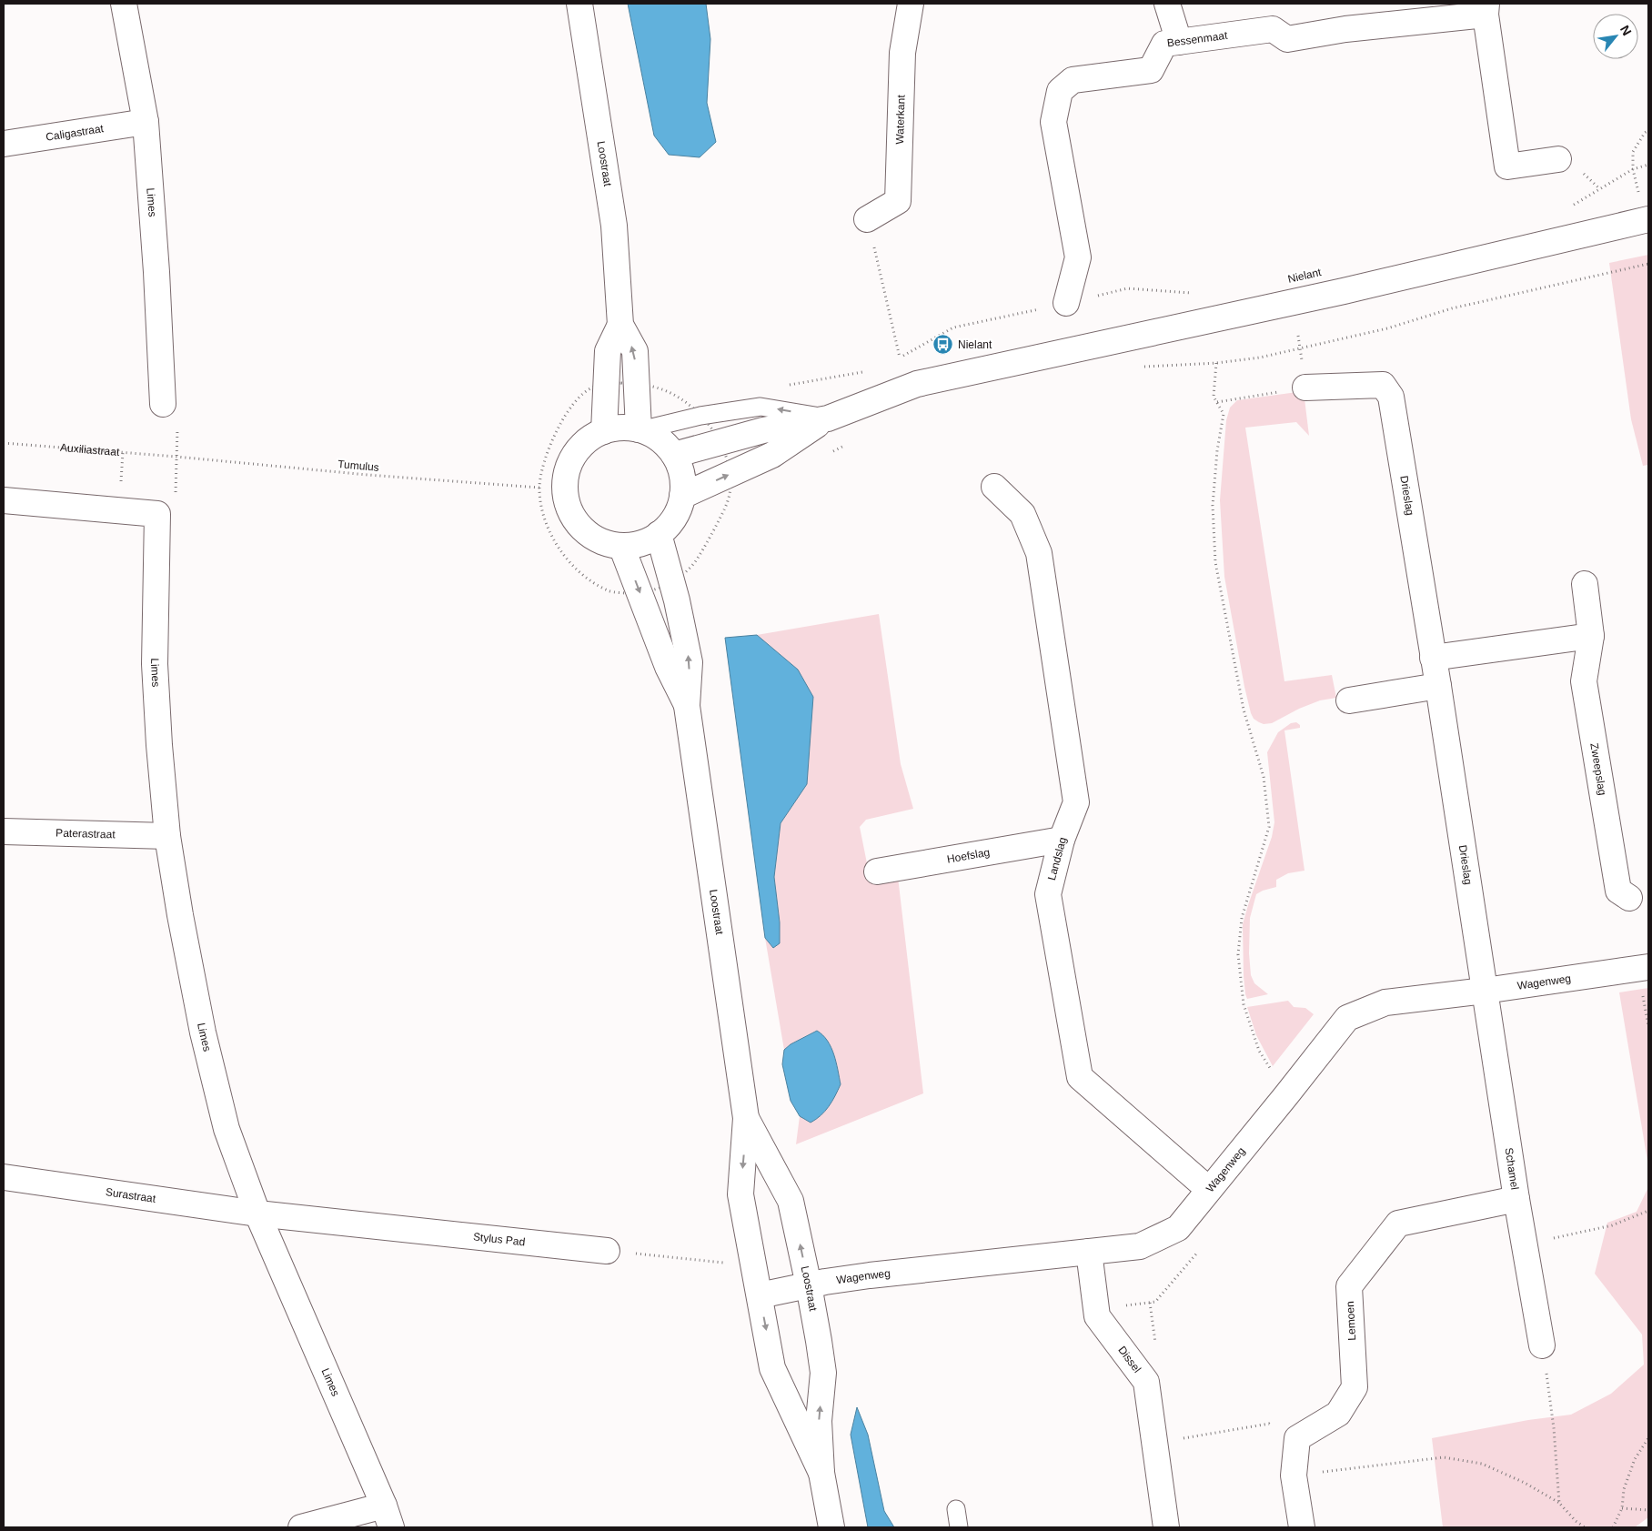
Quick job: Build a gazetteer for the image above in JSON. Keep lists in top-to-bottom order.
{
  "streets": {
    "street": [
      "Bessenmaat",
      "Waterkant",
      "Caligastraat",
      "Loostraat",
      "Limes",
      "Drieslag",
      "Zweepslag",
      "Paterastraat",
      "Hoefslag",
      "Landslag",
      "Wagenweg",
      "Schamel",
      "Surastraat",
      "Stylus Pad",
      "Lemoen",
      "Dissel"
    ],
    "path": ["Auxiliastraat", "Tumulus"]
  },
  "crossings": [
    ["Caligastraat", "Limes"],
    ["Loostraat", "Wagenweg"],
    ["Limes", "Paterastraat"],
    ["Limes", "Surastraat"],
    ["Limes", "Stylus Pad"],
    ["Auxiliastraat", "Tumulus"],
    ["Drieslag", "Wagenweg"],
    ["Drieslag", "Schamel"],
    ["Hoefslag", "Landslag"],
    ["Landslag", "Wagenweg"],
    ["Wagenweg", "Schamel"],
    ["Wagenweg", "Dissel"],
    ["Schamel", "Lemoen"],
    ["Surastraat", "Stylus Pad"]
  ],
  "places": {
    "bus stop": ["Nielant"]
  },
  "north": "top right"
}
